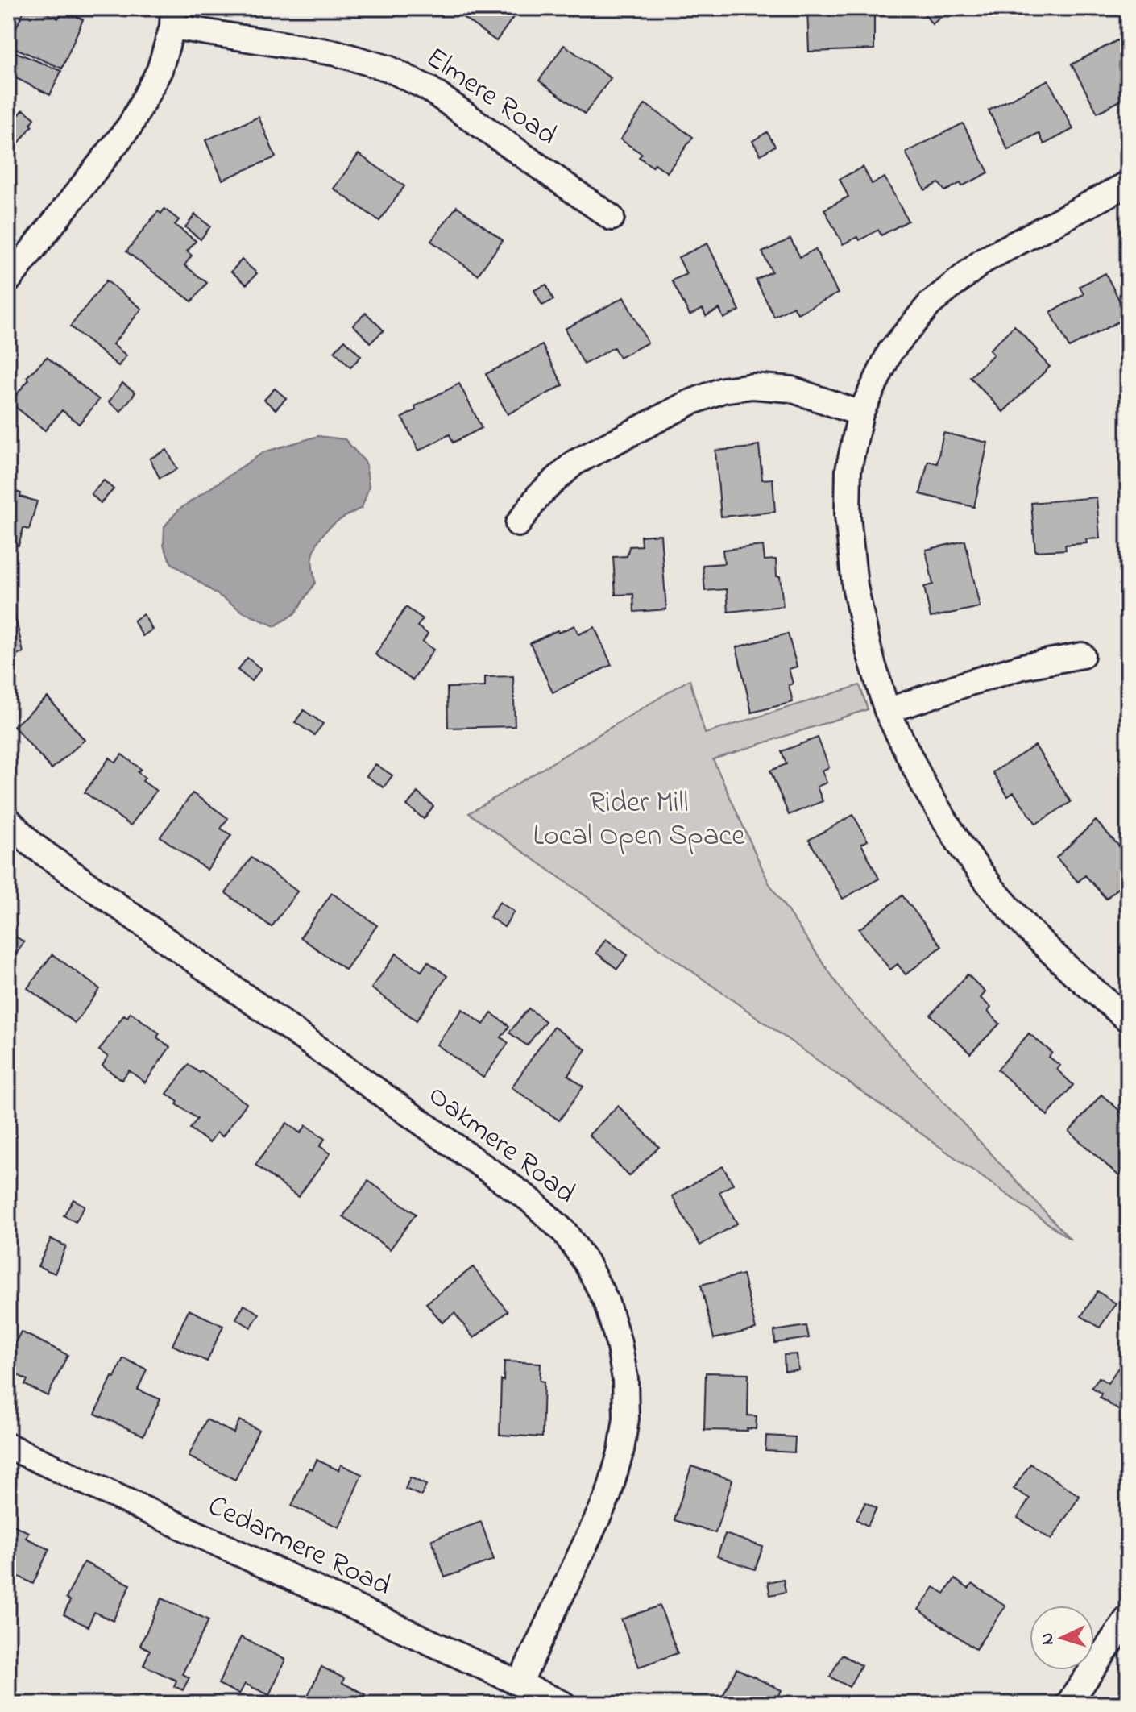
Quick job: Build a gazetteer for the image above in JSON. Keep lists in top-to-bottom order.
{
  "streets": {
    "street": ["Elmere Road", "Oakmere Road", "Cedarmere Road"]
  },
  "crossings": [
    ["Oakmere Road", "Cedarmere Road"]
  ],
  "parks": ["Rider Mill Local Open Space"],
  "north": "left"
}
